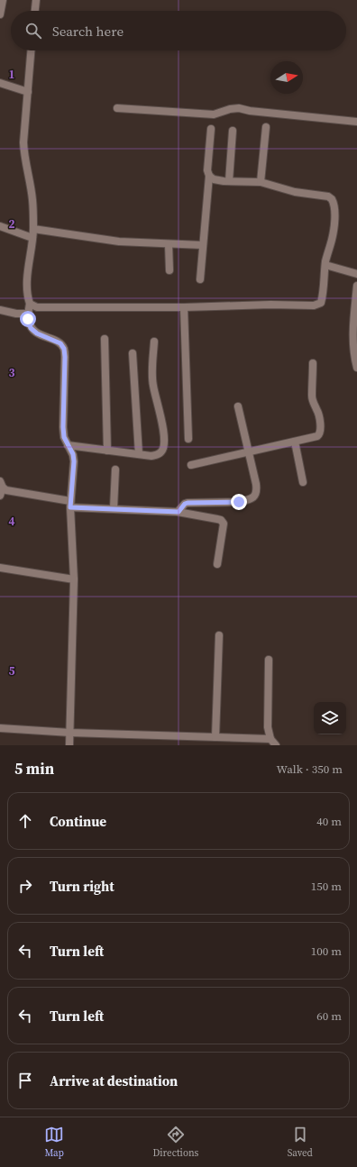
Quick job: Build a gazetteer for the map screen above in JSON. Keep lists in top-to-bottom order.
{
  "north": "right",
  "page": {
    "search": "Search here",
    "heading": ["5 min", "Walk · 350 m"],
    "list": [
      ["Continue", "40 m"],
      ["Turn right", "150 m"],
      ["Turn left", "100 m"],
      ["Turn left", "60 m"],
      "Arrive at destination"
    ],
    "nav": ["Map", "Directions", "Saved"]
  },
  "grid": {
    "rows": [
      "1",
      "2",
      "3",
      "4",
      "5"
    ]
  }
}
